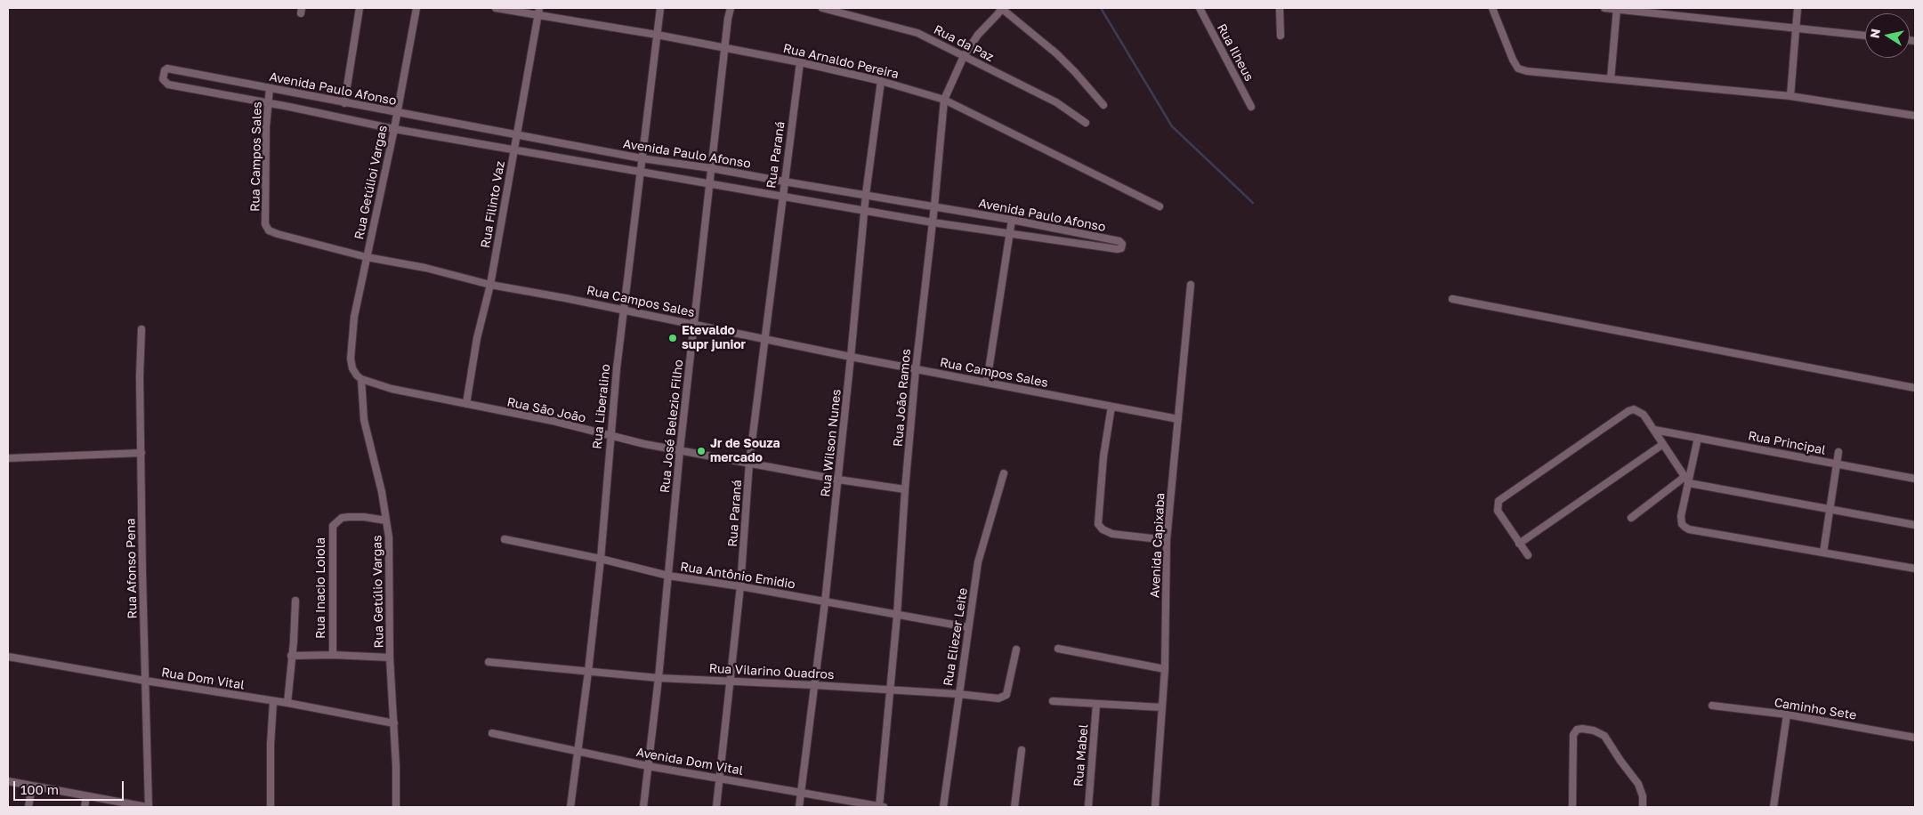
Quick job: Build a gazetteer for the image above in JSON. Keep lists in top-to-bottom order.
{
  "streets": {
    "street": [
      "Rua da Paz",
      "Rua Ilheus",
      "Rua Arnaldo Pereira",
      "Avenida Paulo Afonso",
      "Rua Paraná",
      "Rua Campos Sales",
      "Rua Getúlioi Vargas",
      "Rua Filinto Vaz",
      "Rua João Ramos",
      "Rua Liberalino",
      "Rua São João",
      "Rua José Belezio Filho",
      "Rua Wilson Nunes",
      "Rua Principal",
      "Avenida Capixaba",
      "Rua Afonso Pena",
      "Rua Antônio Emidio",
      "Rua Inacio Loiola",
      "Rua Getúlio Vargas",
      "Rua Eliezer Leite",
      "Rua Vilarino Quadros",
      "Rua Dom Vital",
      "Caminho Sete",
      "Rua Mabel",
      "Avenida Dom Vital"
    ]
  },
  "crossings": [
    ["Rua da Paz", "Rua João Ramos"],
    ["Rua Arnaldo Pereira", "Rua Paraná"],
    ["Rua Arnaldo Pereira", "Rua Filinto Vaz"],
    ["Rua Arnaldo Pereira", "Rua João Ramos"],
    ["Rua Arnaldo Pereira", "Rua Liberalino"],
    ["Rua Arnaldo Pereira", "Rua José Belezio Filho"],
    ["Rua Arnaldo Pereira", "Rua Wilson Nunes"],
    ["Avenida Paulo Afonso", "Rua Paraná"],
    ["Avenida Paulo Afonso", "Rua Campos Sales"],
    ["Avenida Paulo Afonso", "Rua Getúlioi Vargas"],
    ["Avenida Paulo Afonso", "Rua Filinto Vaz"],
    ["Avenida Paulo Afonso", "Rua João Ramos"],
    ["Avenida Paulo Afonso", "Rua Liberalino"],
    ["Avenida Paulo Afonso", "Rua José Belezio Filho"],
    ["Avenida Paulo Afonso", "Rua Wilson Nunes"],
    ["Rua Paraná", "Rua Campos Sales"],
    ["Rua Paraná", "Rua São João"],
    ["Rua Paraná", "Rua Antônio Emidio"],
    ["Rua Paraná", "Rua Vilarino Quadros"],
    ["Rua Paraná", "Avenida Dom Vital"],
    ["Rua Campos Sales", "Rua Getúlioi Vargas"],
    ["Rua Campos Sales", "Rua Filinto Vaz"],
    ["Rua Campos Sales", "Rua João Ramos"],
    ["Rua Campos Sales", "Rua Liberalino"],
    ["Rua Campos Sales", "Rua José Belezio Filho"],
    ["Rua Campos Sales", "Rua Wilson Nunes"],
    ["Rua Campos Sales", "Avenida Capixaba"],
    ["Rua Filinto Vaz", "Rua São João"],
    ["Rua João Ramos", "Rua São João"],
    ["Rua João Ramos", "Rua Antônio Emidio"],
    ["Rua João Ramos", "Rua Vilarino Quadros"],
    ["Rua João Ramos", "Avenida Dom Vital"],
    ["Rua Liberalino", "Rua São João"],
    ["Rua Liberalino", "Rua Antônio Emidio"],
    ["Rua Liberalino", "Rua Vilarino Quadros"],
    ["Rua Liberalino", "Avenida Dom Vital"],
    ["Rua São João", "Rua José Belezio Filho"],
    ["Rua São João", "Rua Wilson Nunes"],
    ["Rua São João", "Rua Getúlio Vargas"],
    ["Rua José Belezio Filho", "Rua Antônio Emidio"],
    ["Rua José Belezio Filho", "Rua Vilarino Quadros"],
    ["Rua José Belezio Filho", "Avenida Dom Vital"],
    ["Rua Wilson Nunes", "Rua Antônio Emidio"],
    ["Rua Wilson Nunes", "Rua Vilarino Quadros"],
    ["Rua Wilson Nunes", "Avenida Dom Vital"],
    ["Rua Afonso Pena", "Rua Dom Vital"],
    ["Rua Antônio Emidio", "Rua Eliezer Leite"],
    ["Rua Inacio Loiola", "Rua Getúlio Vargas"],
    ["Rua Getúlio Vargas", "Rua Dom Vital"],
    ["Rua Eliezer Leite", "Rua Vilarino Quadros"]
  ],
  "places": ["Etevaldo supr junior", "Jr de Souza mercado"],
  "scale_bar": "100 m",
  "north": "left"
}
